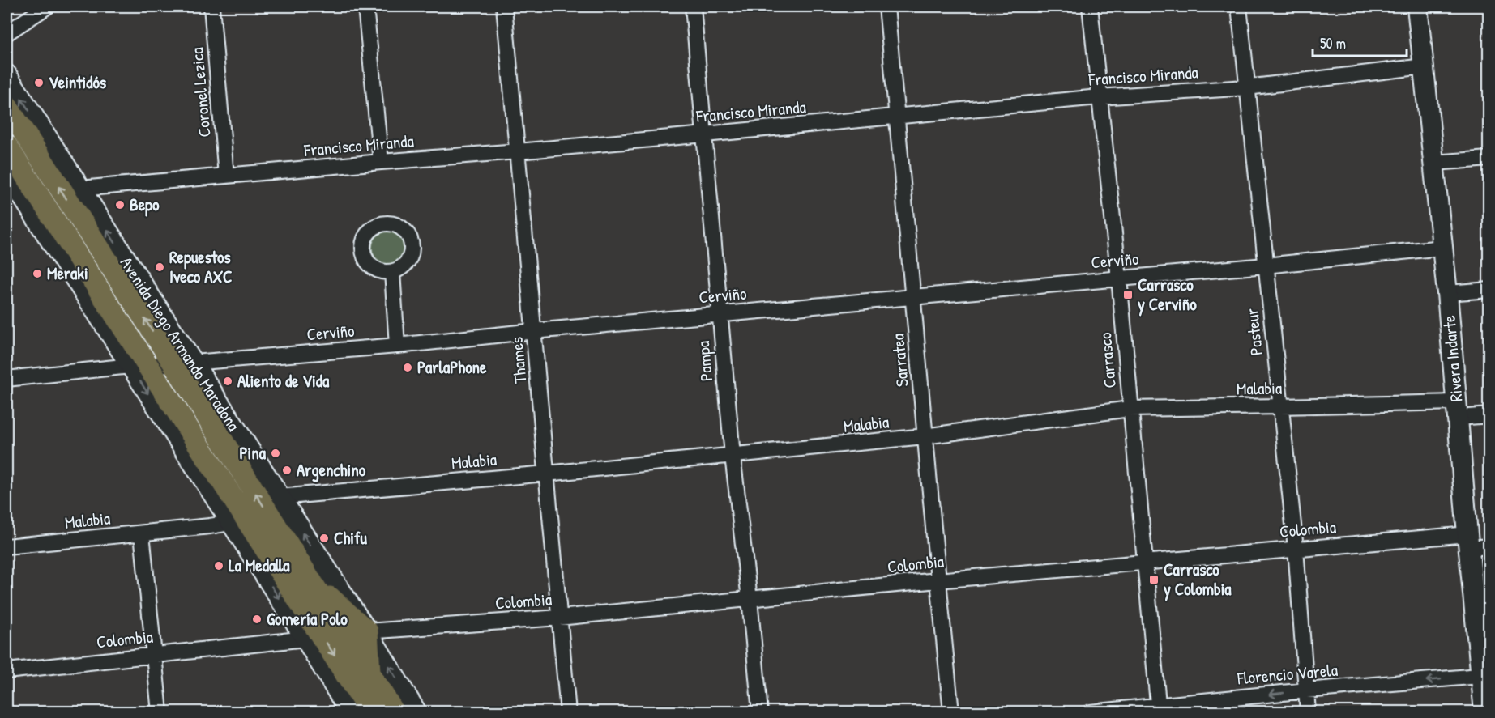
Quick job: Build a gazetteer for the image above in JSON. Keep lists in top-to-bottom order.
{
  "streets": {
    "main road": ["Avenida Diego Armando Maradona"],
    "street": [
      "Francisco Miranda",
      "Coronel Lezica",
      "Cerviño",
      "Pasteur",
      "Rivera Indarte",
      "Thames",
      "Sarratea",
      "Carrasco",
      "Pampa",
      "Malabia",
      "Colombia",
      "Florencio Varela"
    ]
  },
  "crossings": [
    ["Francisco Miranda", "Coronel Lezica"],
    ["Francisco Miranda", "Pasteur"],
    ["Francisco Miranda", "Avenida Diego Armando Maradona"],
    ["Francisco Miranda", "Rivera Indarte"],
    ["Francisco Miranda", "Thames"],
    ["Francisco Miranda", "Sarratea"],
    ["Francisco Miranda", "Carrasco"],
    ["Francisco Miranda", "Pampa"],
    ["Cerviño", "Pasteur"],
    ["Cerviño", "Avenida Diego Armando Maradona"],
    ["Cerviño", "Rivera Indarte"],
    ["Cerviño", "Thames"],
    ["Cerviño", "Sarratea"],
    ["Cerviño", "Carrasco"],
    ["Cerviño", "Pampa"],
    ["Pasteur", "Malabia"],
    ["Pasteur", "Colombia"],
    ["Pasteur", "Florencio Varela"],
    ["Avenida Diego Armando Maradona", "Malabia"],
    ["Avenida Diego Armando Maradona", "Colombia"],
    ["Rivera Indarte", "Malabia"],
    ["Rivera Indarte", "Colombia"],
    ["Rivera Indarte", "Florencio Varela"],
    ["Thames", "Malabia"],
    ["Thames", "Colombia"],
    ["Sarratea", "Malabia"],
    ["Sarratea", "Colombia"],
    ["Carrasco", "Malabia"],
    ["Carrasco", "Colombia"],
    ["Carrasco", "Florencio Varela"],
    ["Pampa", "Malabia"],
    ["Pampa", "Colombia"]
  ],
  "one_way": ["Florencio Varela"],
  "places": {
    "other": [
      "Veintidós",
      "Bepo",
      "Repuestos Iveco AXC",
      "Meraki",
      "ParlaPhone",
      "Aliento de Vida",
      "Pina",
      "Argenchino",
      "Chifu",
      "La Medalla",
      "Gomería Polo"
    ],
    "transit": ["Carrasco y Cerviño", "Carrasco y Colombia"]
  },
  "scale_bar": "50 m"
}
